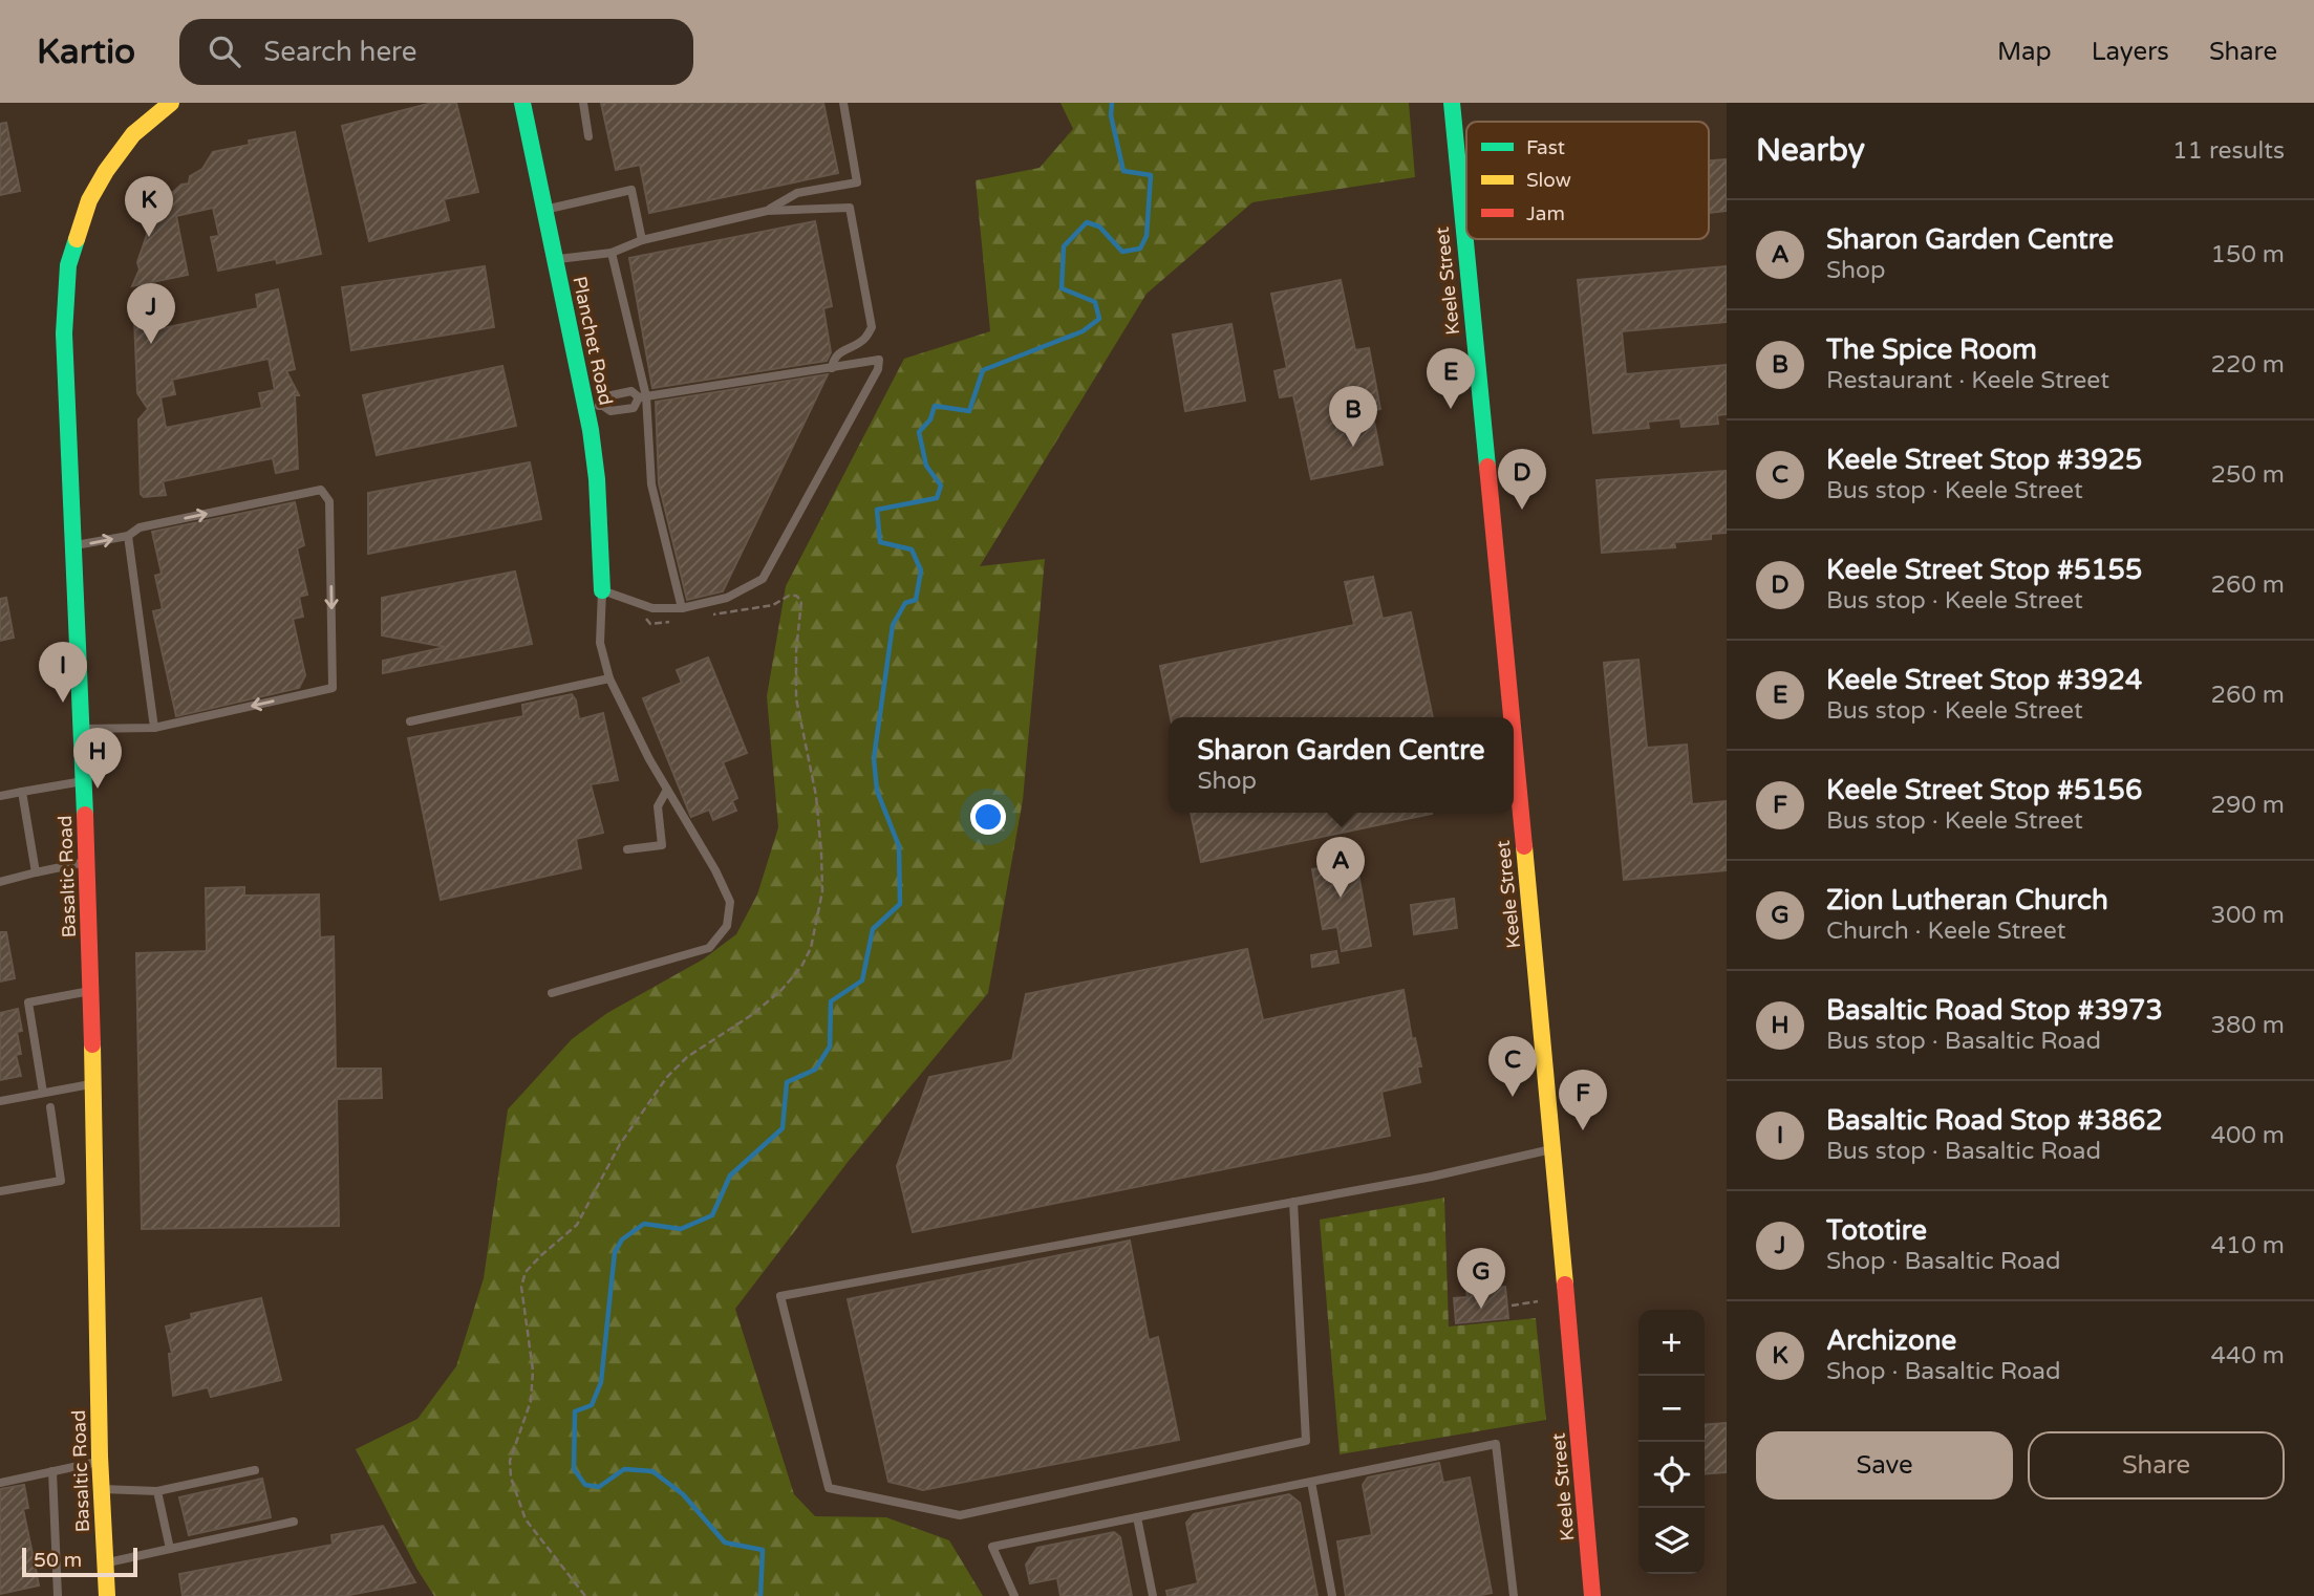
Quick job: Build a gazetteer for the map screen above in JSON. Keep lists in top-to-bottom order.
{
  "streets": {
    "street": ["Keele Street", "Planchet Road", "Basaltic Road"]
  },
  "legend": ["Fast", "Slow", "Jam"],
  "scale_bar": "50 m",
  "page": {
    "header": "Kartio",
    "search": "Search here",
    "nav": ["Map", "Layers", "Share"],
    "heading": ["Nearby", "11 results"],
    "pins": [
      "K",
      "J",
      "E",
      "B",
      "D",
      "I",
      "H",
      "A",
      "C",
      "F",
      "G"
    ],
    "list": [
      {
        "mark": "A",
        "name": "Sharon Garden Centre",
        "note": "Shop",
        "value": "150 m"
      },
      {
        "mark": "B",
        "name": "The Spice Room",
        "note": "Restaurant · Keele Street",
        "value": "220 m"
      },
      {
        "mark": "C",
        "name": "Keele Street Stop #3925",
        "note": "Bus stop · Keele Street",
        "value": "250 m"
      },
      {
        "mark": "D",
        "name": "Keele Street Stop #5155",
        "note": "Bus stop · Keele Street",
        "value": "260 m"
      },
      {
        "mark": "E",
        "name": "Keele Street Stop #3924",
        "note": "Bus stop · Keele Street",
        "value": "260 m"
      },
      {
        "mark": "F",
        "name": "Keele Street Stop #5156",
        "note": "Bus stop · Keele Street",
        "value": "290 m"
      },
      {
        "mark": "G",
        "name": "Zion Lutheran Church",
        "note": "Church · Keele Street",
        "value": "300 m"
      },
      {
        "mark": "H",
        "name": "Basaltic Road Stop #3973",
        "note": "Bus stop · Basaltic Road",
        "value": "380 m"
      },
      {
        "mark": "I",
        "name": "Basaltic Road Stop #3862",
        "note": "Bus stop · Basaltic Road",
        "value": "400 m"
      },
      {
        "mark": "J",
        "name": "Tototire",
        "note": "Shop · Basaltic Road",
        "value": "410 m"
      },
      {
        "mark": "K",
        "name": "Archizone",
        "note": "Shop · Basaltic Road",
        "value": "440 m"
      }
    ],
    "popup": ["Sharon Garden Centre", "Shop"],
    "map_buttons": ["+", "−"],
    "buttons": ["Save", "Share"],
    "scale": "50 m"
  }
}
